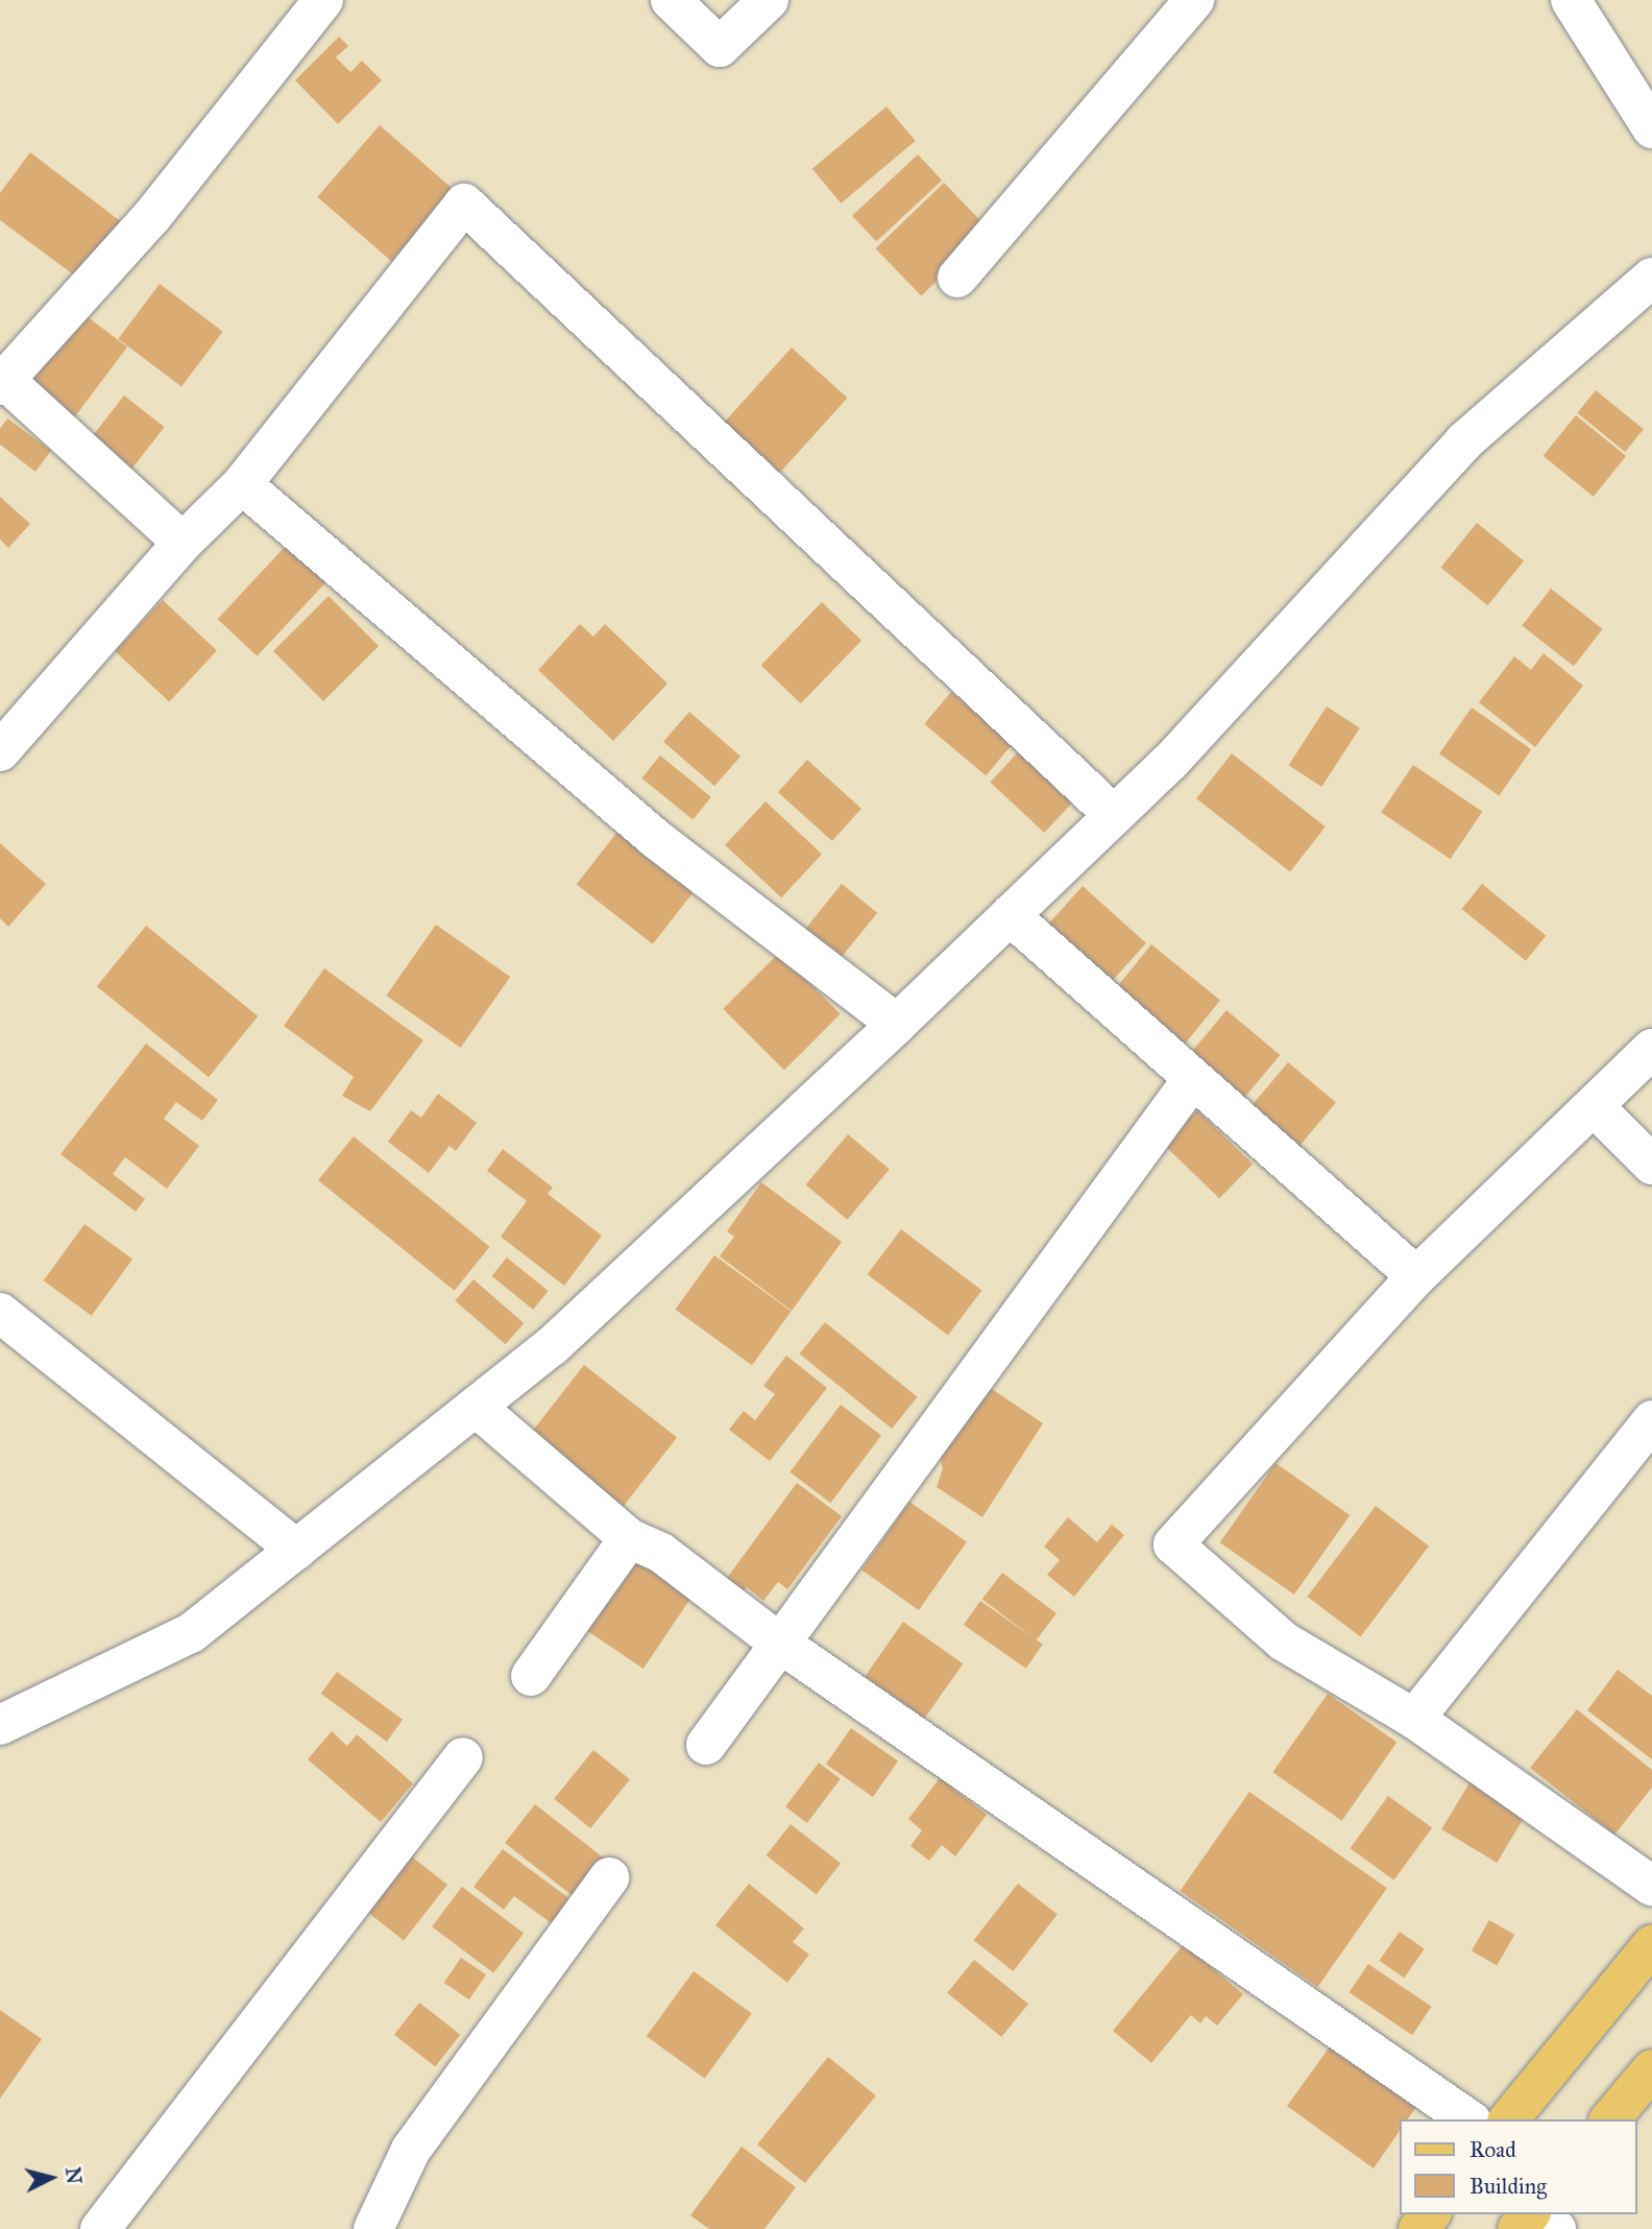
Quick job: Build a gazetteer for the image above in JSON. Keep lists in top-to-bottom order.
{
  "legend": ["Road", "Building"],
  "north": "right"
}
